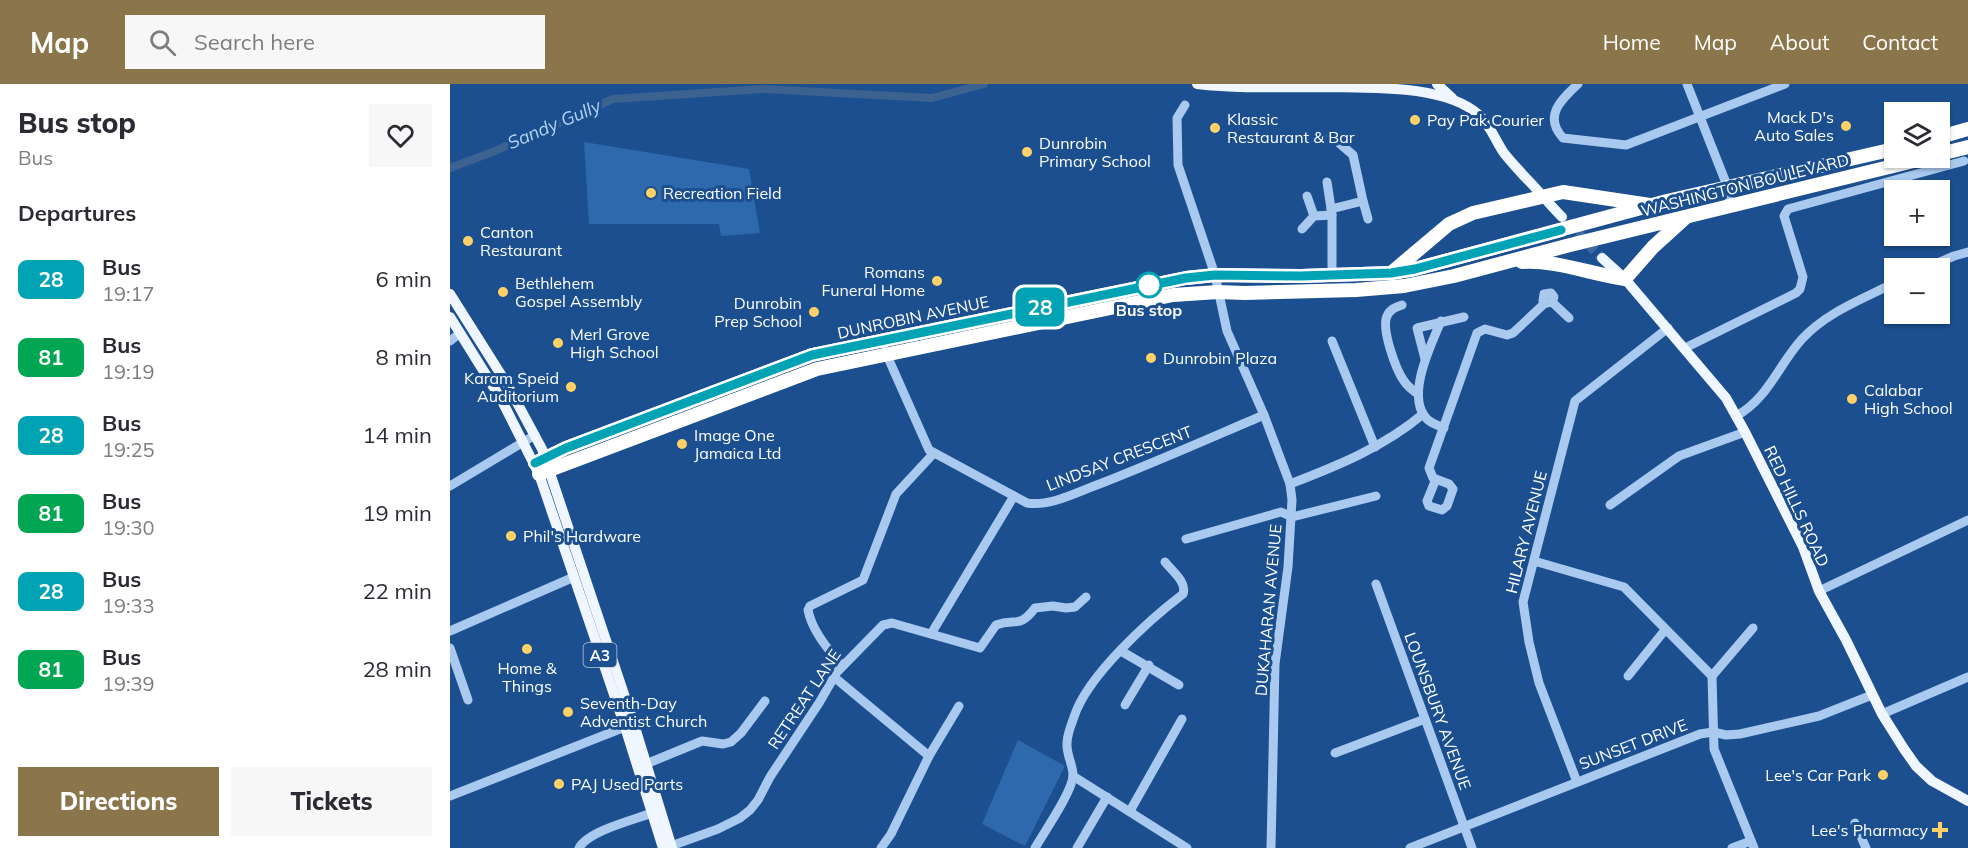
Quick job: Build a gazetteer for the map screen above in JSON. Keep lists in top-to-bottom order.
{
  "streets": {
    "highway": ["WASHINGTON BOULEVARD", "DUNROBIN AVENUE"],
    "main road": ["RED HILLS ROAD", "A3"],
    "street": [
      "LINDSAY CRESCENT",
      "HILARY AVENUE",
      "DUKAHARAN AVENUE",
      "RETREAT LANE",
      "LOUNSBURY AVENUE",
      "SUNSET DRIVE"
    ]
  },
  "crossings": [
    ["WASHINGTON BOULEVARD", "DUNROBIN AVENUE"],
    ["DUNROBIN AVENUE", "LINDSAY CRESCENT"],
    ["DUNROBIN AVENUE", "A3"],
    ["LINDSAY CRESCENT", "DUKAHARAN AVENUE"],
    ["RED HILLS ROAD", "HILARY AVENUE"],
    ["RED HILLS ROAD", "SUNSET DRIVE"],
    ["HILARY AVENUE", "SUNSET DRIVE"],
    ["A3", "RETREAT LANE"],
    ["LOUNSBURY AVENUE", "SUNSET DRIVE"]
  ],
  "water": ["Sandy Gully"],
  "places": {
    "other": [
      "Pay Pak Courier",
      "Mack D's Auto Sales",
      "Klassic Restaurant & Bar",
      "Dunrobin Primary School",
      "Recreation Field",
      "Canton Restaurant",
      "Romans Funeral Home",
      "Bus stop",
      "Bethlehem Gospel Assembly",
      "Dunrobin Prep School",
      "Merl Grove High School",
      "Dunrobin Plaza",
      "Karam Speid Auditorium",
      "Calabar High School",
      "Image One Jamaica Ltd",
      "Phil's Hardware",
      "Home & Things",
      "Seventh-Day Adventist Church",
      "Lee's Car Park",
      "PAJ Used Parts"
    ],
    "health": ["Lee's Pharmacy"]
  },
  "lines": ["bus line 28"],
  "page": {
    "header": "Map",
    "search": "Search here",
    "nav": [
      "Home",
      "Map",
      "About",
      "Contact"
    ],
    "heading": [
      ["Bus stop", "Bus"],
      "Departures"
    ],
    "on_map": "28",
    "map_buttons": ["+", "−"],
    "list": [
      {
        "mark": "28",
        "name": "Bus",
        "note": "19:17",
        "value": "6 min"
      },
      {
        "mark": "81",
        "name": "Bus",
        "note": "19:19",
        "value": "8 min"
      },
      {
        "mark": "28",
        "name": "Bus",
        "note": "19:25",
        "value": "14 min"
      },
      {
        "mark": "81",
        "name": "Bus",
        "note": "19:30",
        "value": "19 min"
      },
      {
        "mark": "28",
        "name": "Bus",
        "note": "19:33",
        "value": "22 min"
      },
      {
        "mark": "81",
        "name": "Bus",
        "note": "19:39",
        "value": "28 min"
      }
    ],
    "buttons": ["Directions", "Tickets"]
  }
}
